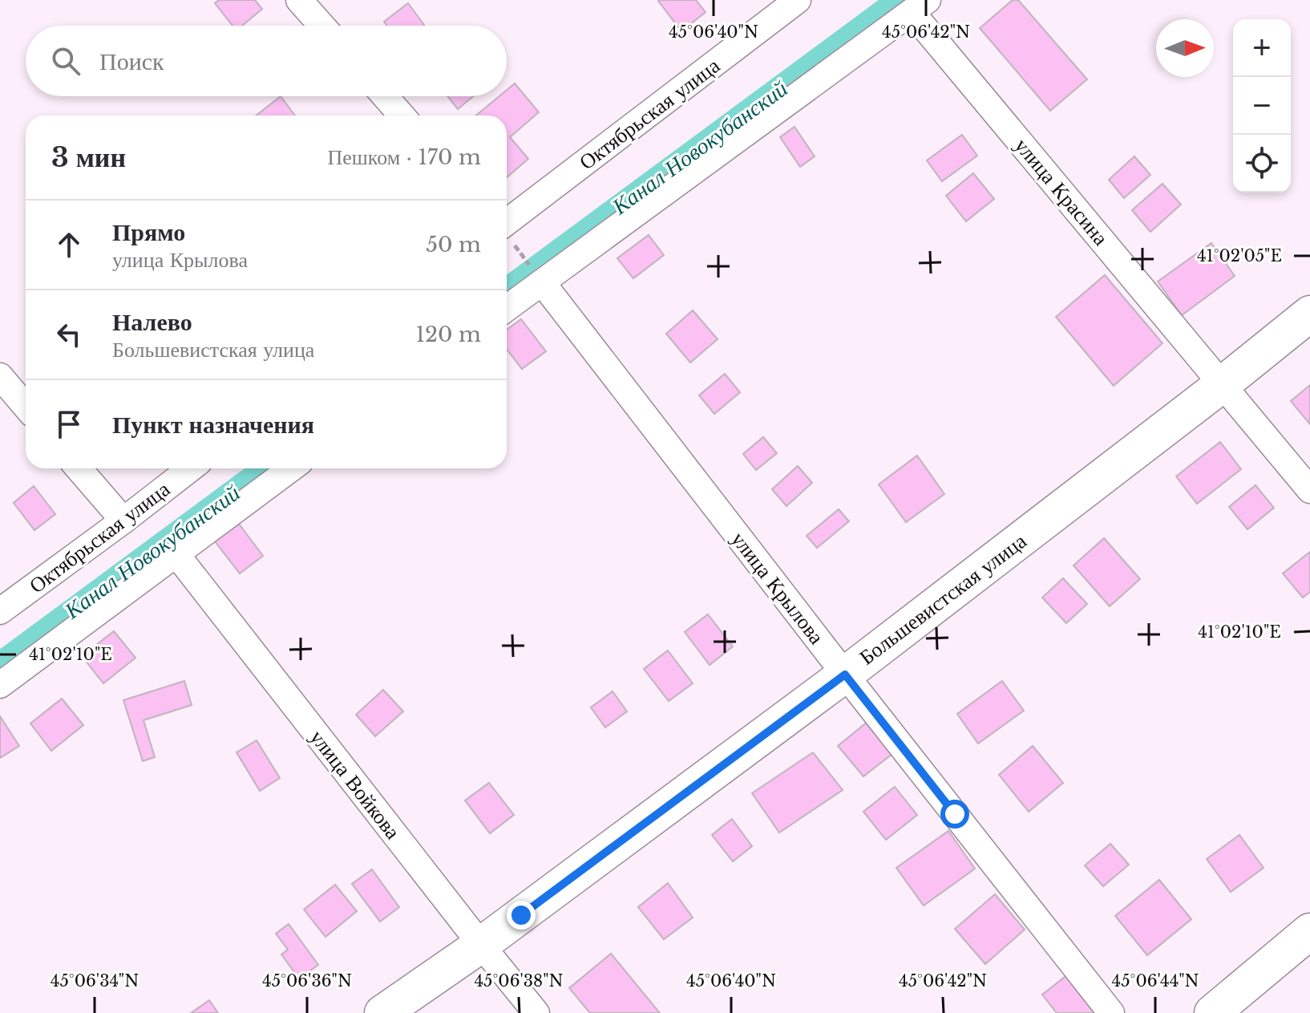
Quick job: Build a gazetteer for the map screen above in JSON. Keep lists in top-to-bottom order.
{
  "streets": {
    "street": [
      "Октябрьская улица",
      "улица Красина",
      "улица Крылова",
      "Большевистская улица",
      "улица Войкова"
    ]
  },
  "crossings": [
    ["улица Красина", "Большевистская улица"],
    ["улица Крылова", "Большевистская улица"],
    ["Большевистская улица", "улица Войкова"]
  ],
  "water": ["Канал Новокубанский"],
  "north": "right",
  "page": {
    "map_buttons": ["+", "−"],
    "search": "Поиск",
    "heading": ["3 мин", "Пешком · 170 m"],
    "list": [
      ["Прямо", "улица Крылова", "50 m"],
      ["Налево", "Большевистская улица", "120 m"],
      "Пункт назначения"
    ]
  },
  "coordinates": [
    "45°06'40\"N",
    "45°06'42\"N",
    "41°02'05\"E",
    "41°02'10\"E",
    "45°06'34\"N",
    "45°06'36\"N",
    "45°06'38\"N",
    "45°06'44\"N"
  ]
}
